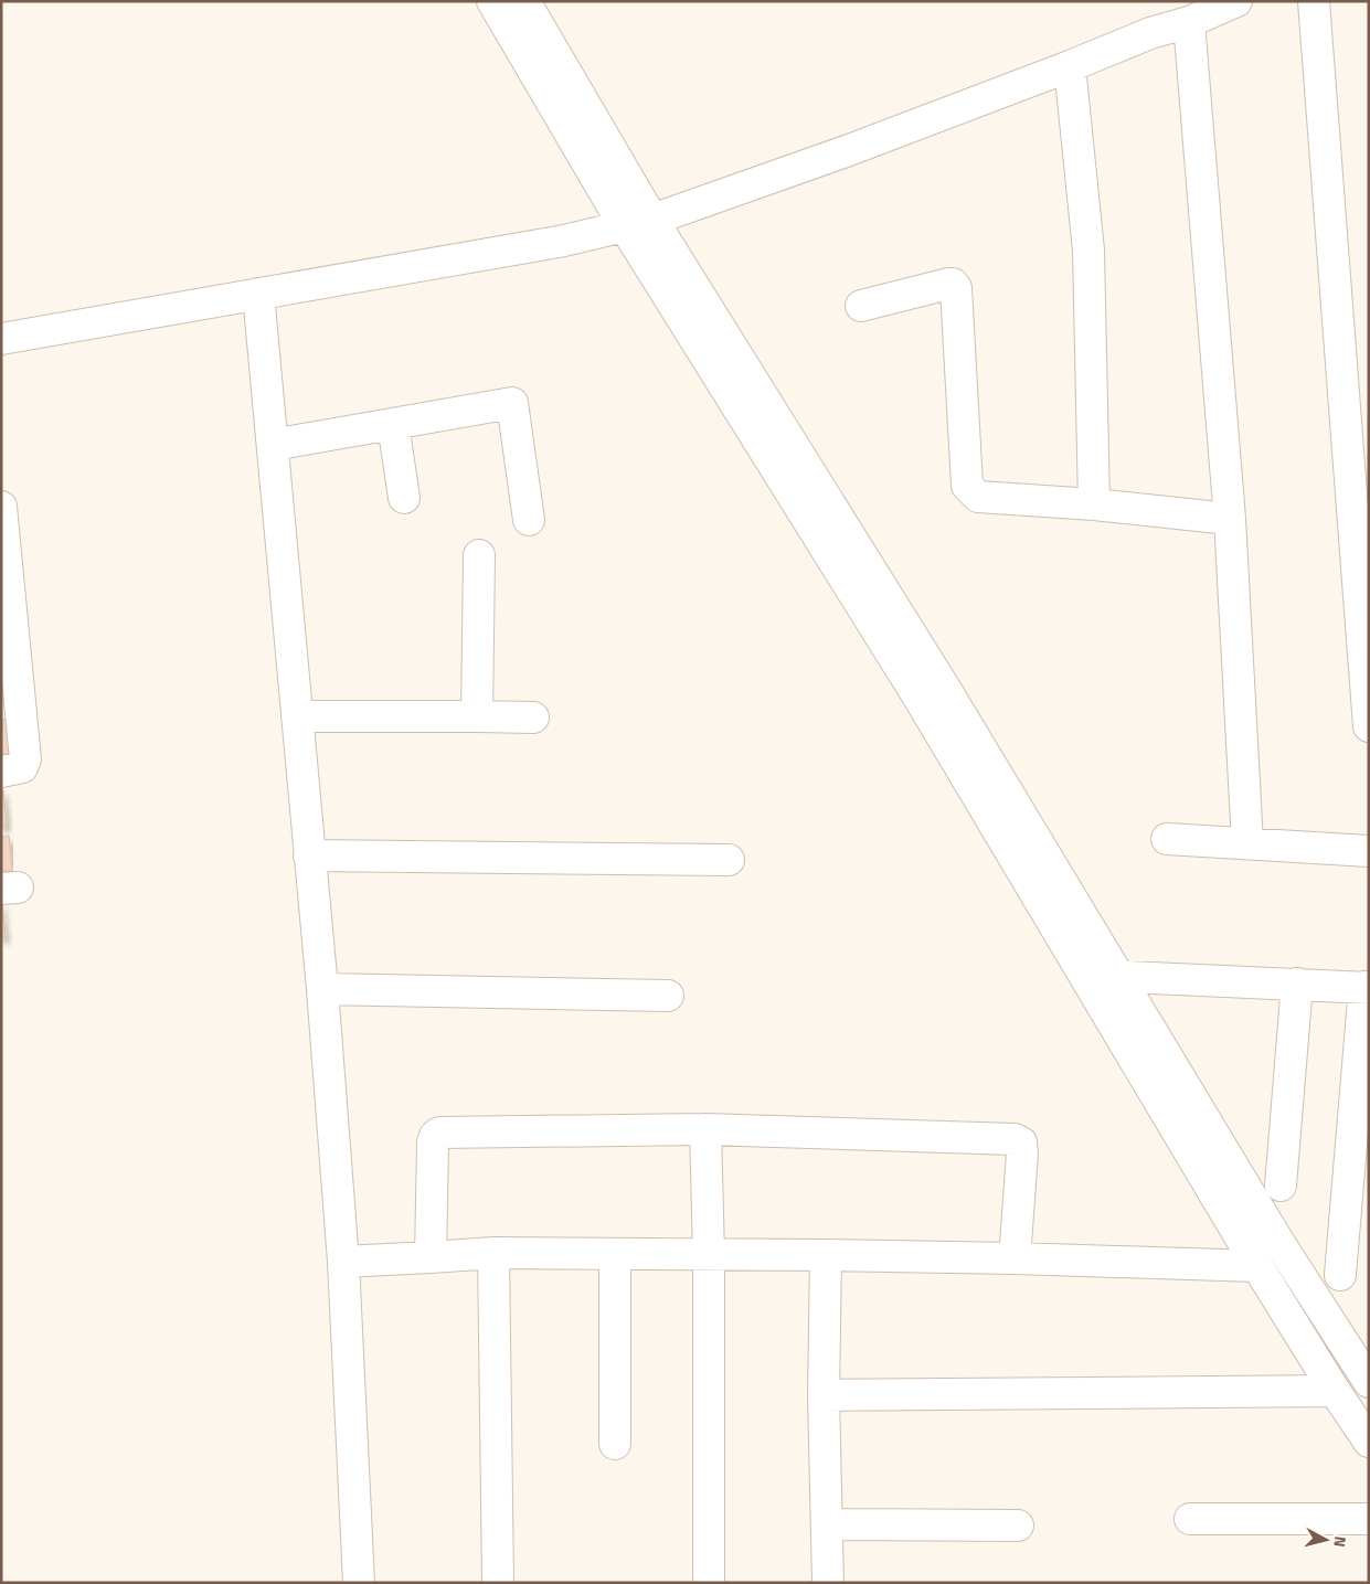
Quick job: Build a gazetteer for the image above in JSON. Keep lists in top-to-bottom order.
{
  "north": "right"
}
